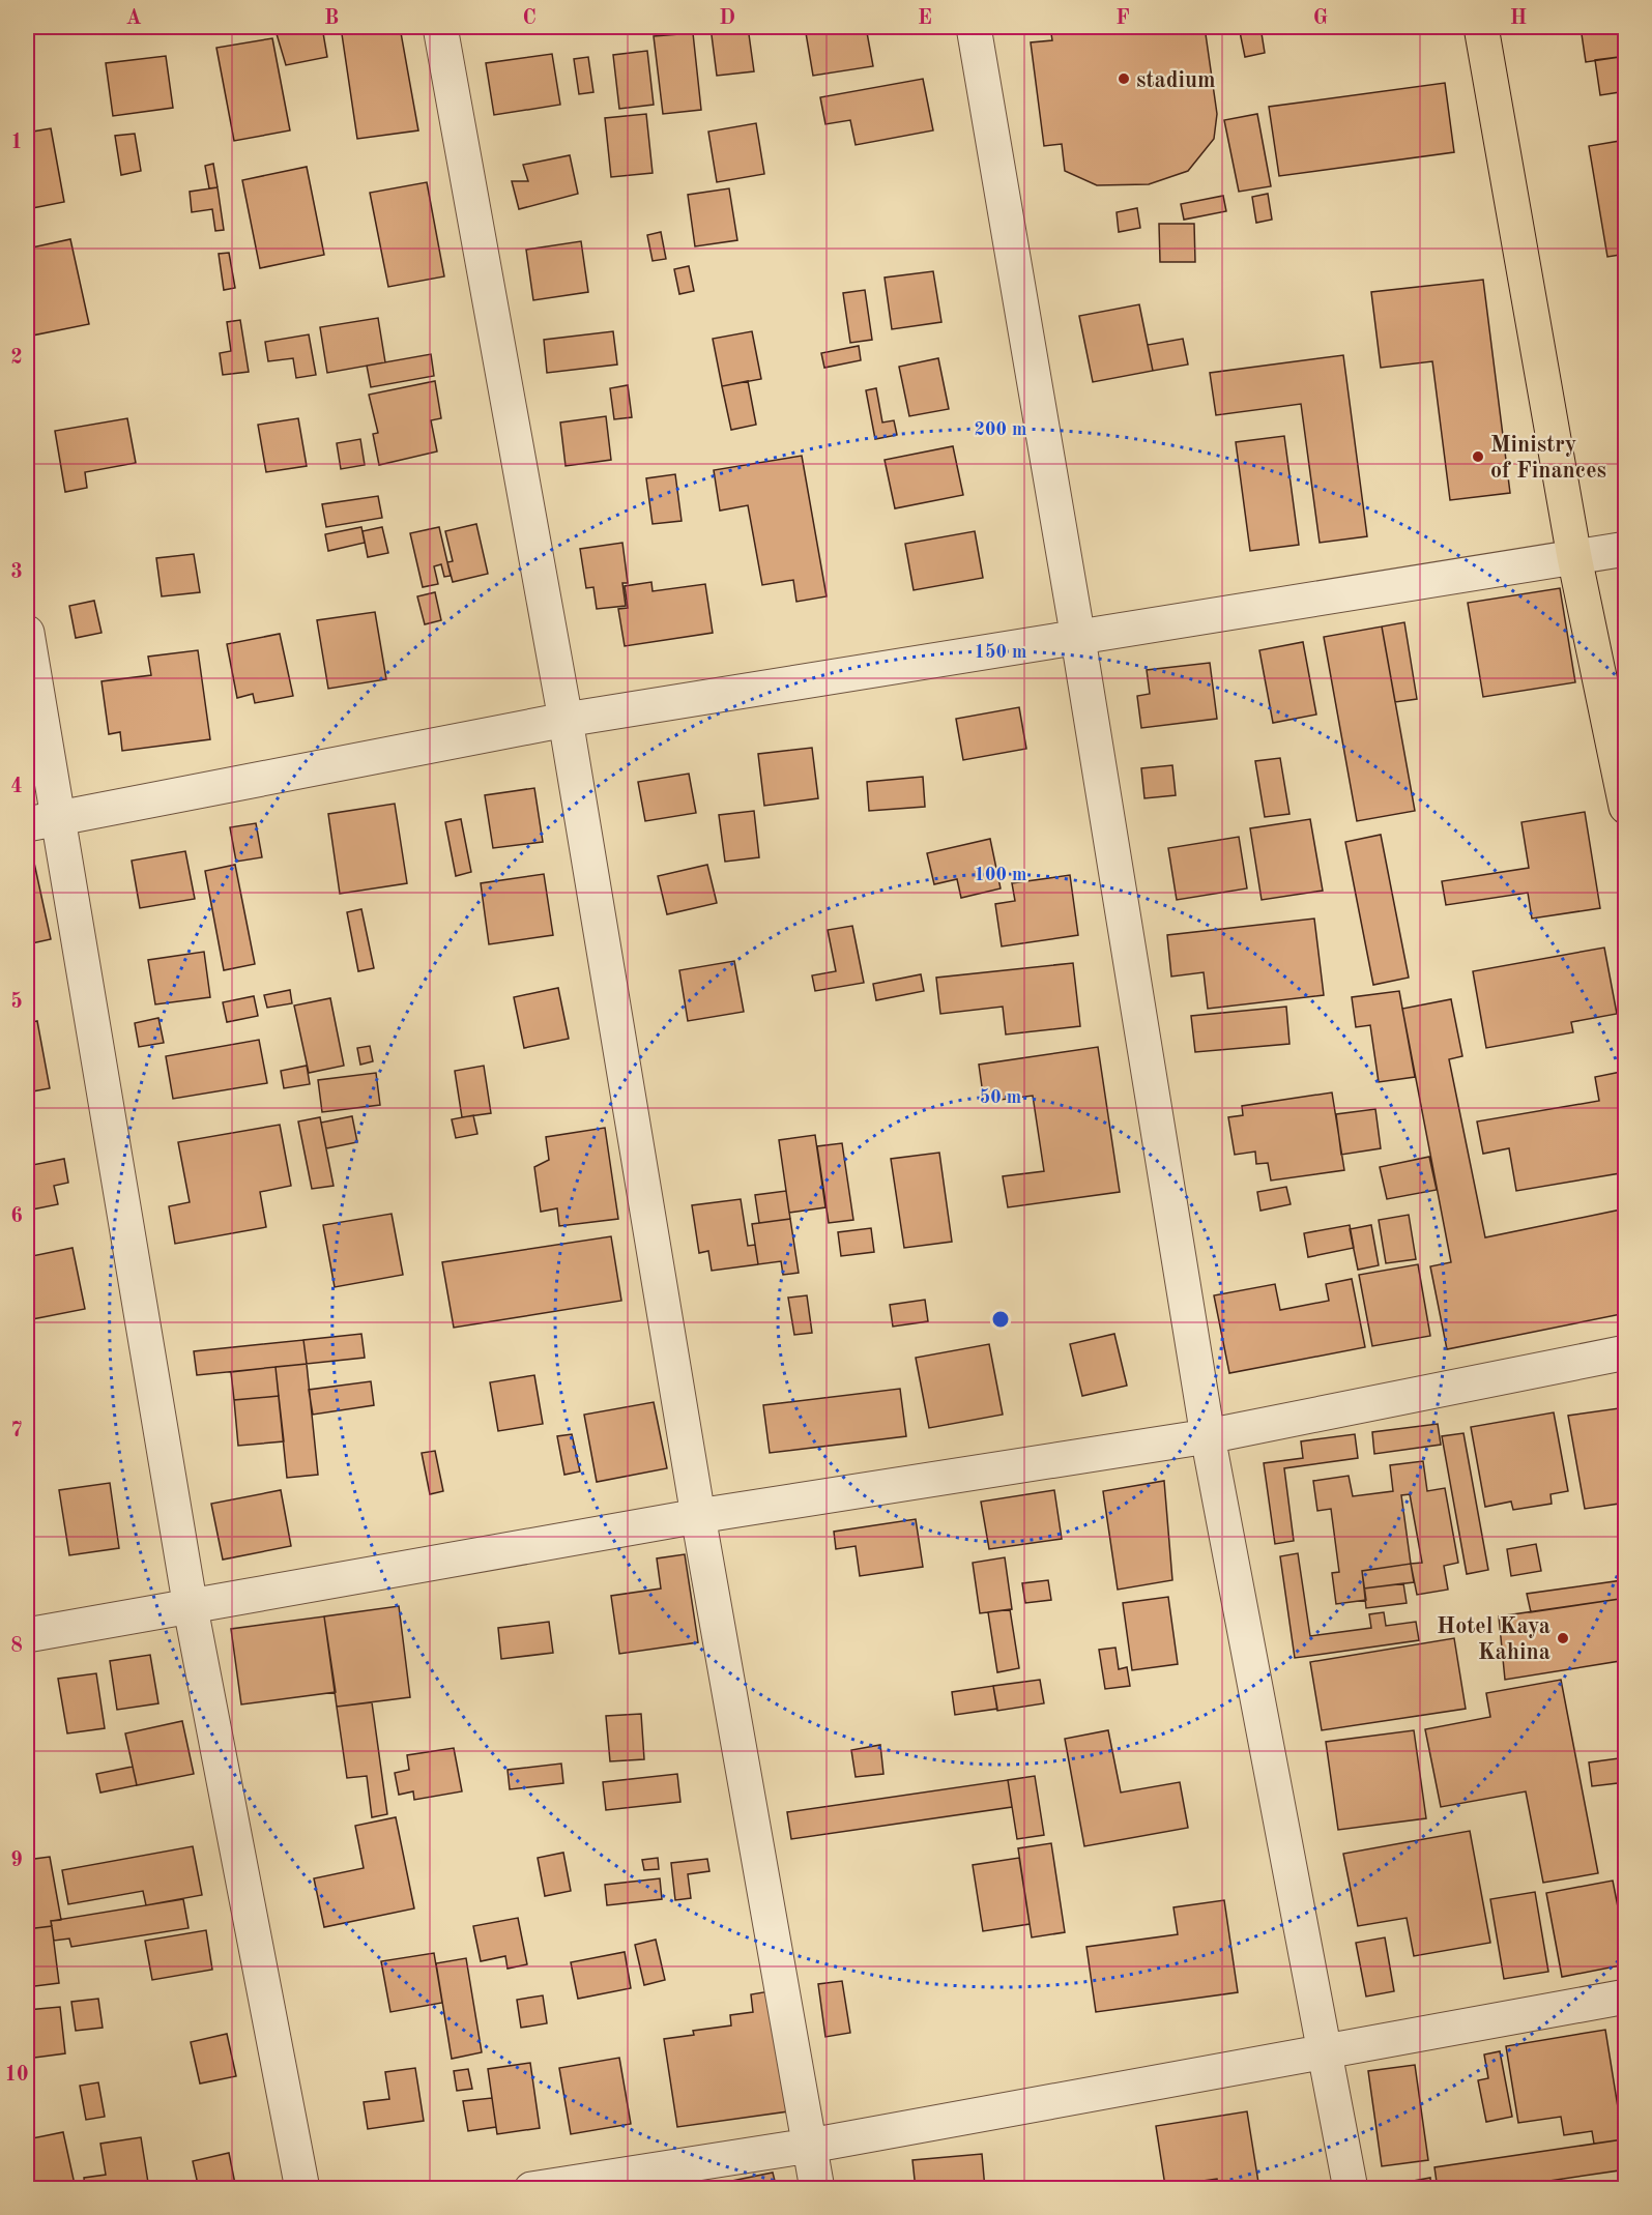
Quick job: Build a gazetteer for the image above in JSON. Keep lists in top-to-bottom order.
{
  "places": ["stadium", "Ministry of Finances", "Hotel Kaya Kahina"],
  "grid": {
    "columns": [
      "A",
      "B",
      "C",
      "D",
      "E",
      "F",
      "G",
      "H"
    ],
    "rows": [
      "1",
      "2",
      "3",
      "4",
      "5",
      "6",
      "7",
      "8",
      "9",
      "10"
    ]
  },
  "rings": [
    "200 m",
    "150 m",
    "100 m",
    "50 m"
  ]
}
